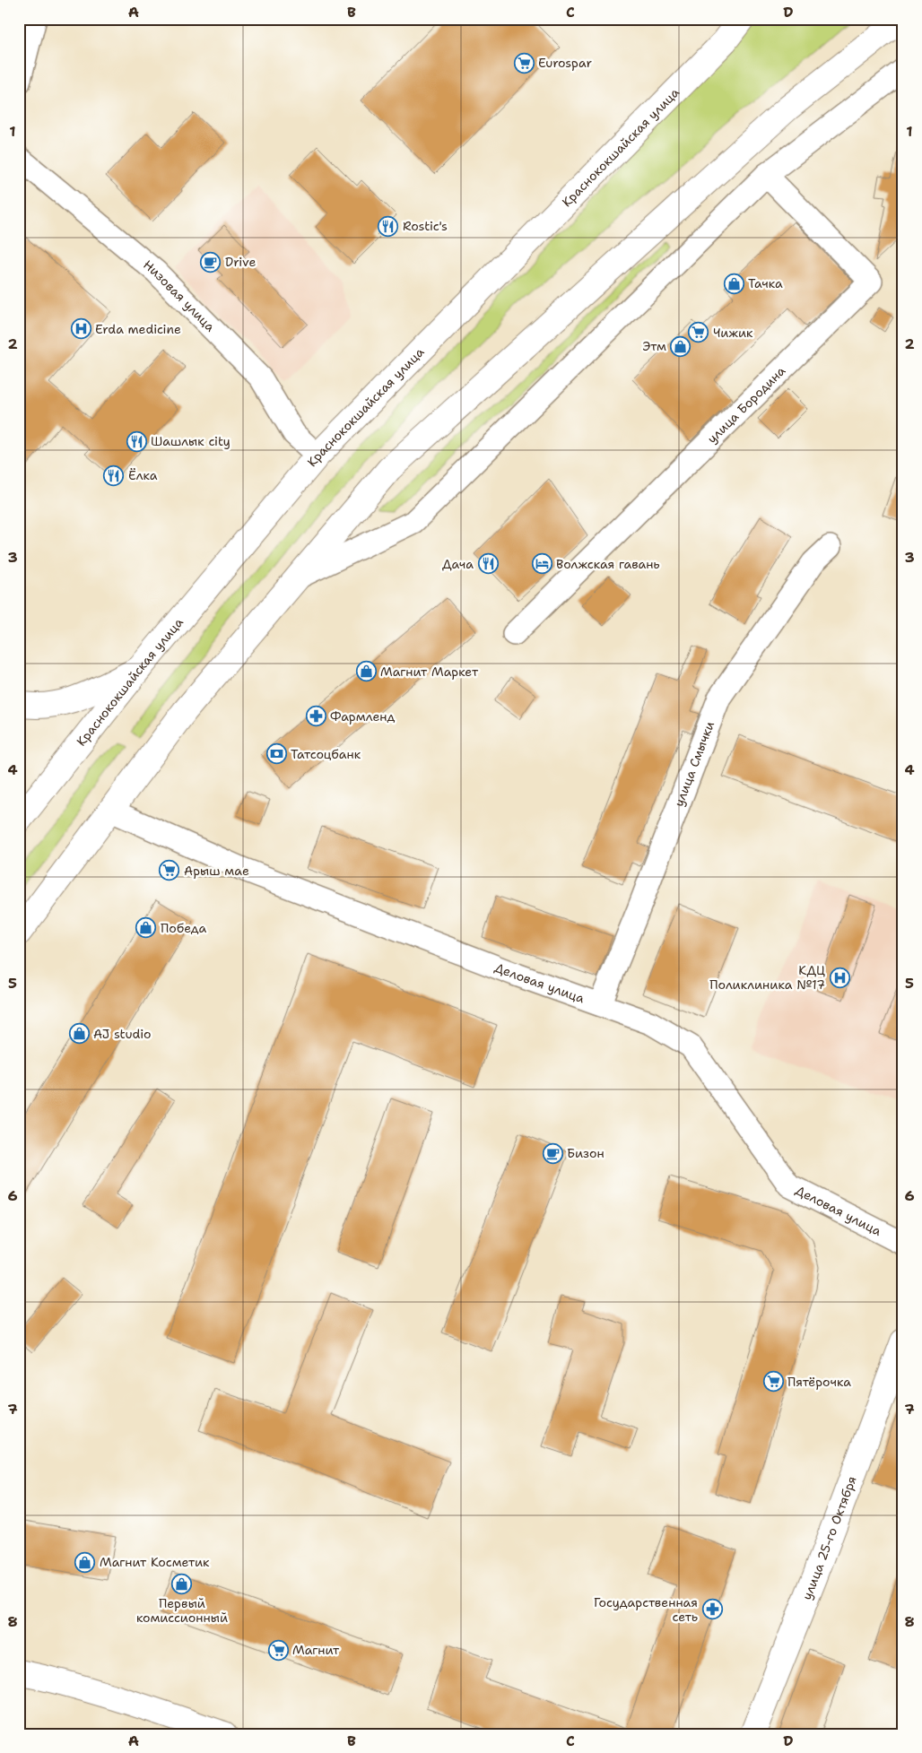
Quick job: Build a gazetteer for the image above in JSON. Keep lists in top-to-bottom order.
{
  "streets": {
    "main road": ["Краснококшайская улица", "улица 25-го Октября"],
    "street": [
      "Низовая улица",
      "улица Бородина",
      "улица Смычки",
      "Деловая улица"
    ]
  },
  "crossings": [
    ["Краснококшайская улица", "Низовая улица"],
    ["улица Смычки", "Деловая улица"]
  ],
  "places": {
    "supermarket": [
      "Eurospar",
      "Чижик",
      "Арыш мае",
      "Пятёрочка",
      "Магнит"
    ],
    "restaurant": [
      "Rostic's",
      "Шашлык city",
      "Ёлка",
      "Дача"
    ],
    "cafe": ["Drive", "Бизон"],
    "shop": [
      "Тачка",
      "Этм",
      "Магнит Маркет",
      "Победа",
      "AJ studio",
      "Магнит Косметик",
      "Первый комиссионный"
    ],
    "hospital": ["Erda medicine", "КДЦ Поликлиника №17"],
    "hotel": ["Волжская гавань"],
    "pharmacy": ["Фармленд", "Государственная сеть"],
    "bank": ["Татсоцбанк"]
  },
  "grid": {
    "columns": [
      "A",
      "B",
      "C",
      "D"
    ],
    "rows": [
      "1",
      "2",
      "3",
      "4",
      "5",
      "6",
      "7",
      "8"
    ]
  }
}
